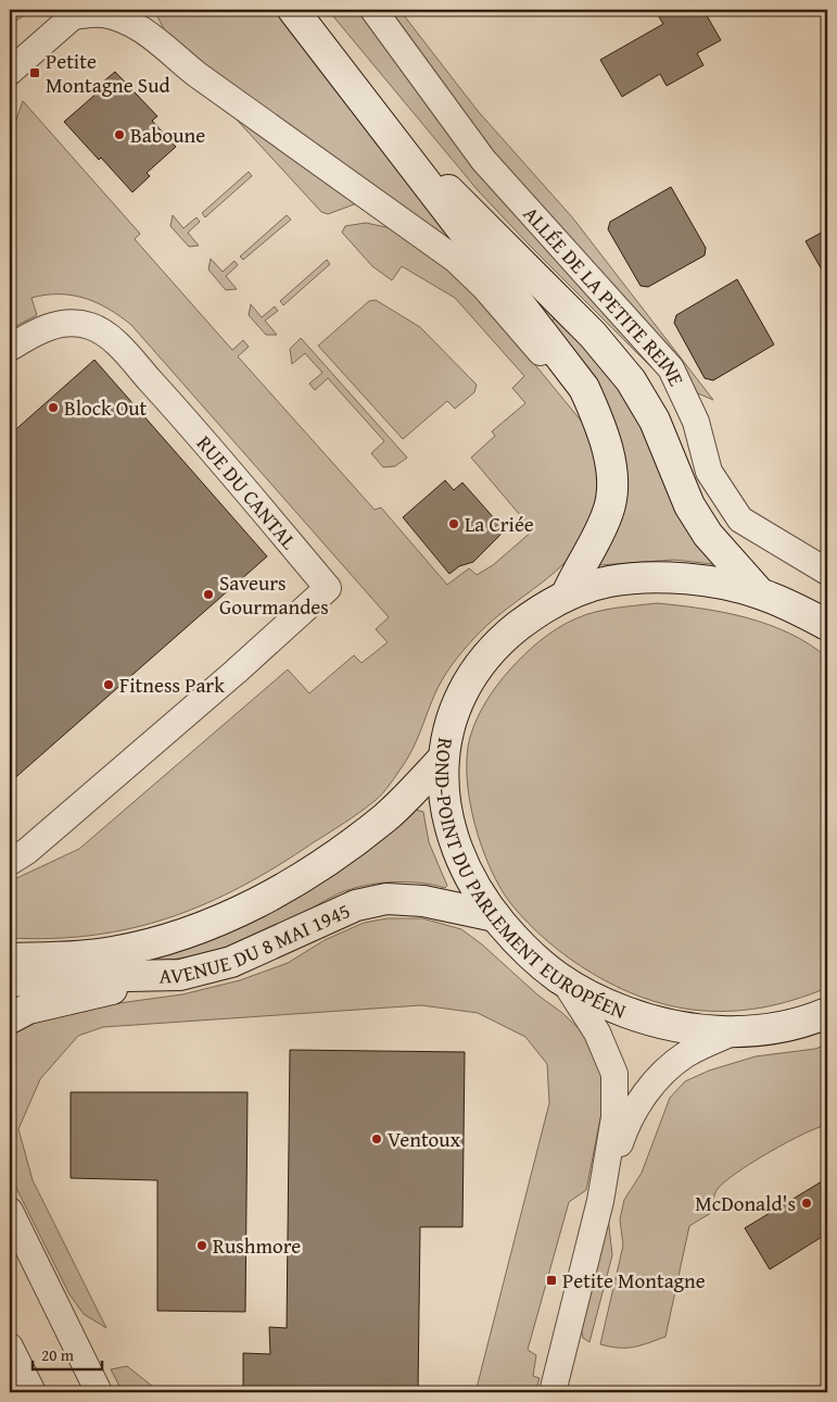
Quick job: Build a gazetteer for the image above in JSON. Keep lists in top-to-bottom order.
{
  "streets": {
    "main road": ["ROND-POINT DU PARLEMENT EUROPÉEN", "AVENUE DU 8 MAI 1945"],
    "street": ["ALLÉE DE LA PETITE REINE", "RUE DU CANTAL"]
  },
  "crossings": [
    ["ROND-POINT DU PARLEMENT EUROPÉEN", "AVENUE DU 8 MAI 1945"]
  ],
  "places": {
    "transit": ["Petite Montagne Sud", "Petite Montagne"],
    "other": [
      "Baboune",
      "Block Out",
      "La Criée",
      "Saveurs Gourmandes",
      "Fitness Park",
      "Ventoux",
      "McDonald's",
      "Rushmore"
    ]
  },
  "scale_bar": "20 m"
}
